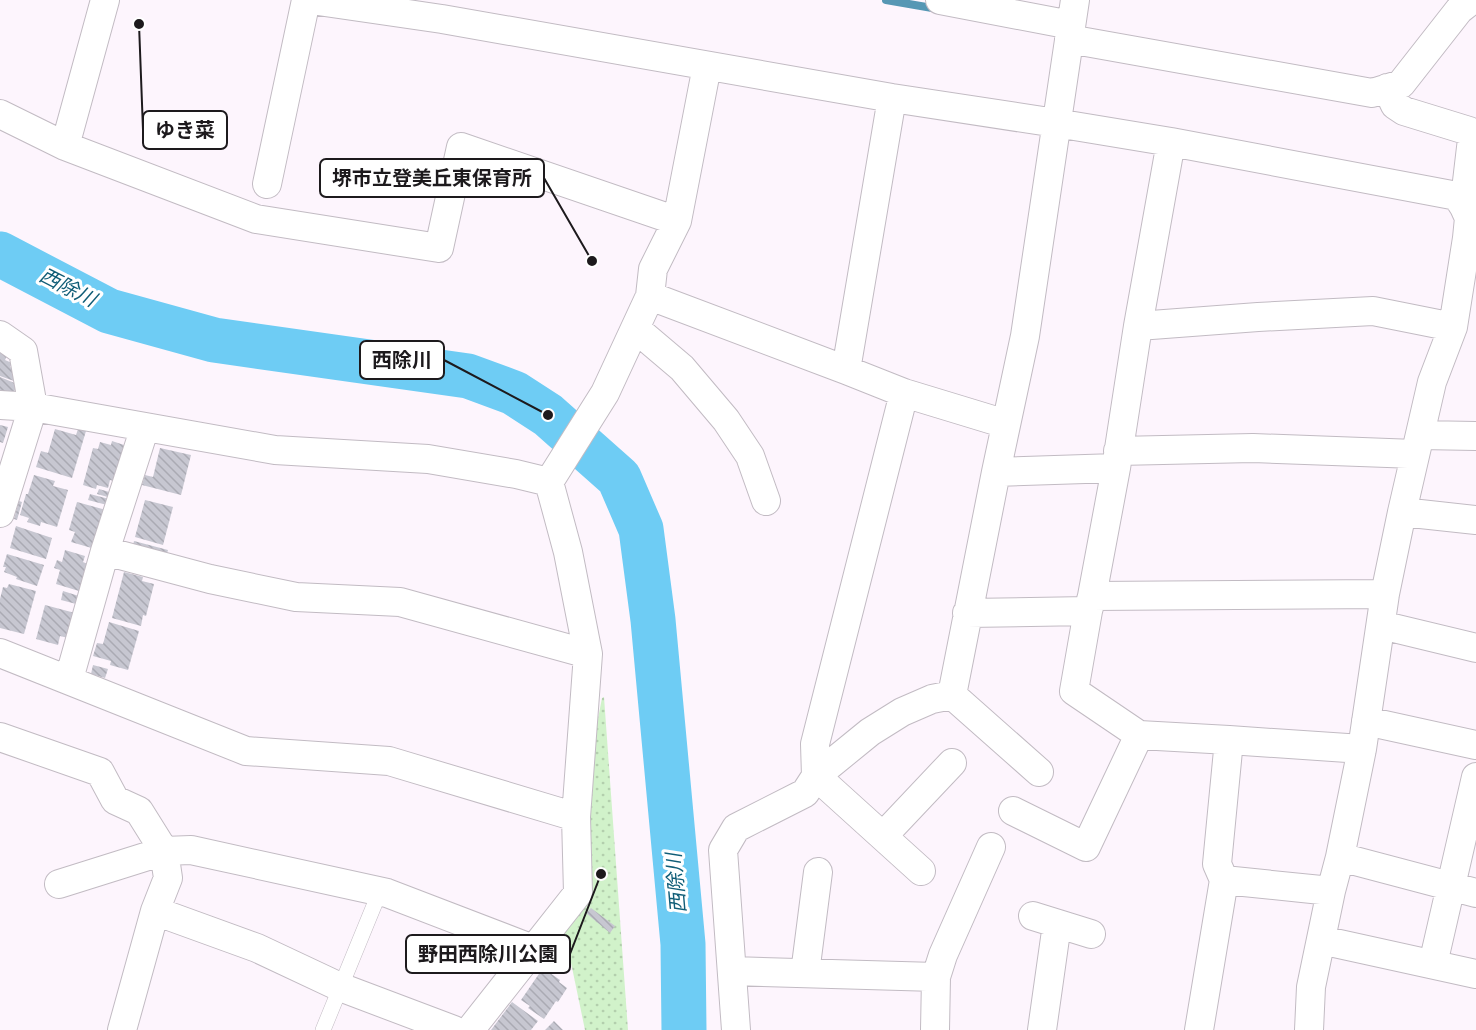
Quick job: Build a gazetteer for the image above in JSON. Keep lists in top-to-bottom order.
{
  "water": ["西除川"],
  "places": [
    "ゆき菜",
    "堺市立登美丘東保育所",
    "西除川",
    "野田西除川公園"
  ]
}
